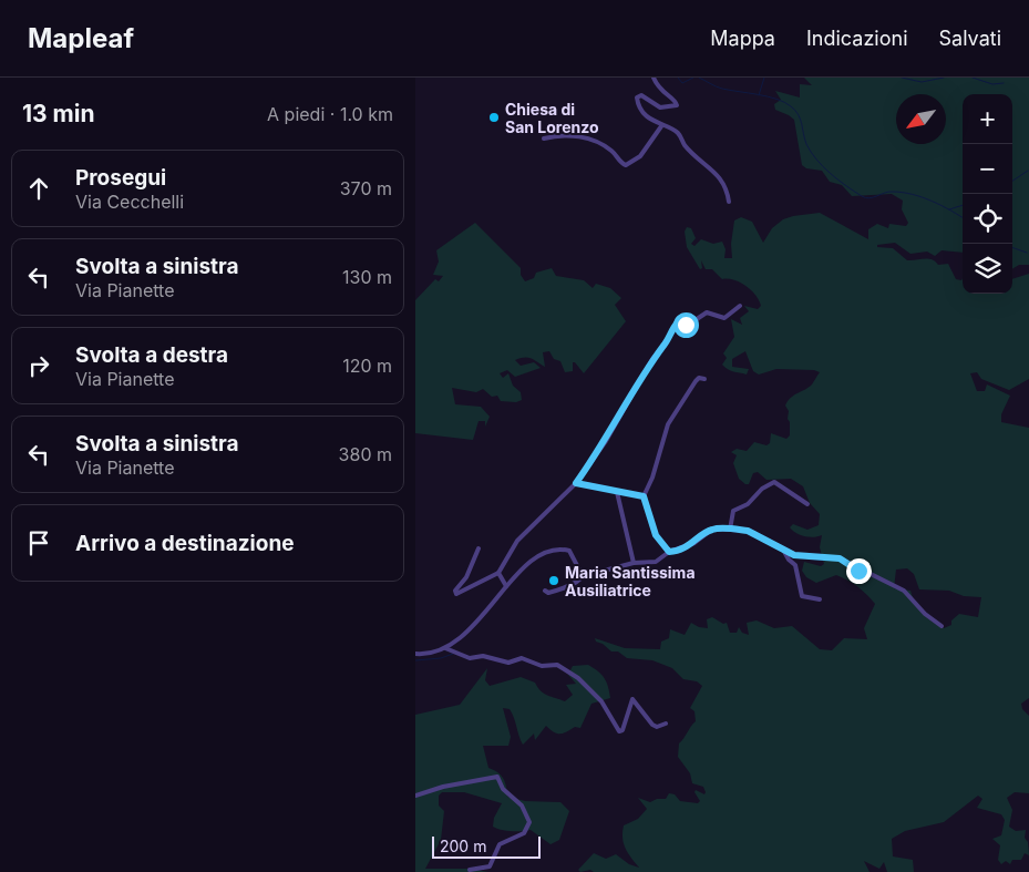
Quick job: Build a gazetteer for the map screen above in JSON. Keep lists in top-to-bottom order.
{
  "places": ["Chiesa di San Lorenzo", "Maria Santissima Ausiliatrice"],
  "scale_bar": "200 m",
  "north": "bottom left",
  "page": {
    "header": "Mapleaf",
    "nav": ["Mappa", "Indicazioni", "Salvati"],
    "heading": ["13 min", "A piedi · 1.0 km"],
    "map_buttons": ["+", "−"],
    "list": [
      ["Prosegui", "Via Cecchelli", "370 m"],
      ["Svolta a sinistra", "Via Pianette", "130 m"],
      ["Svolta a destra", "Via Pianette", "120 m"],
      ["Svolta a sinistra", "Via Pianette", "380 m"],
      "Arrivo a destinazione"
    ],
    "scale": "200 m"
  }
}
